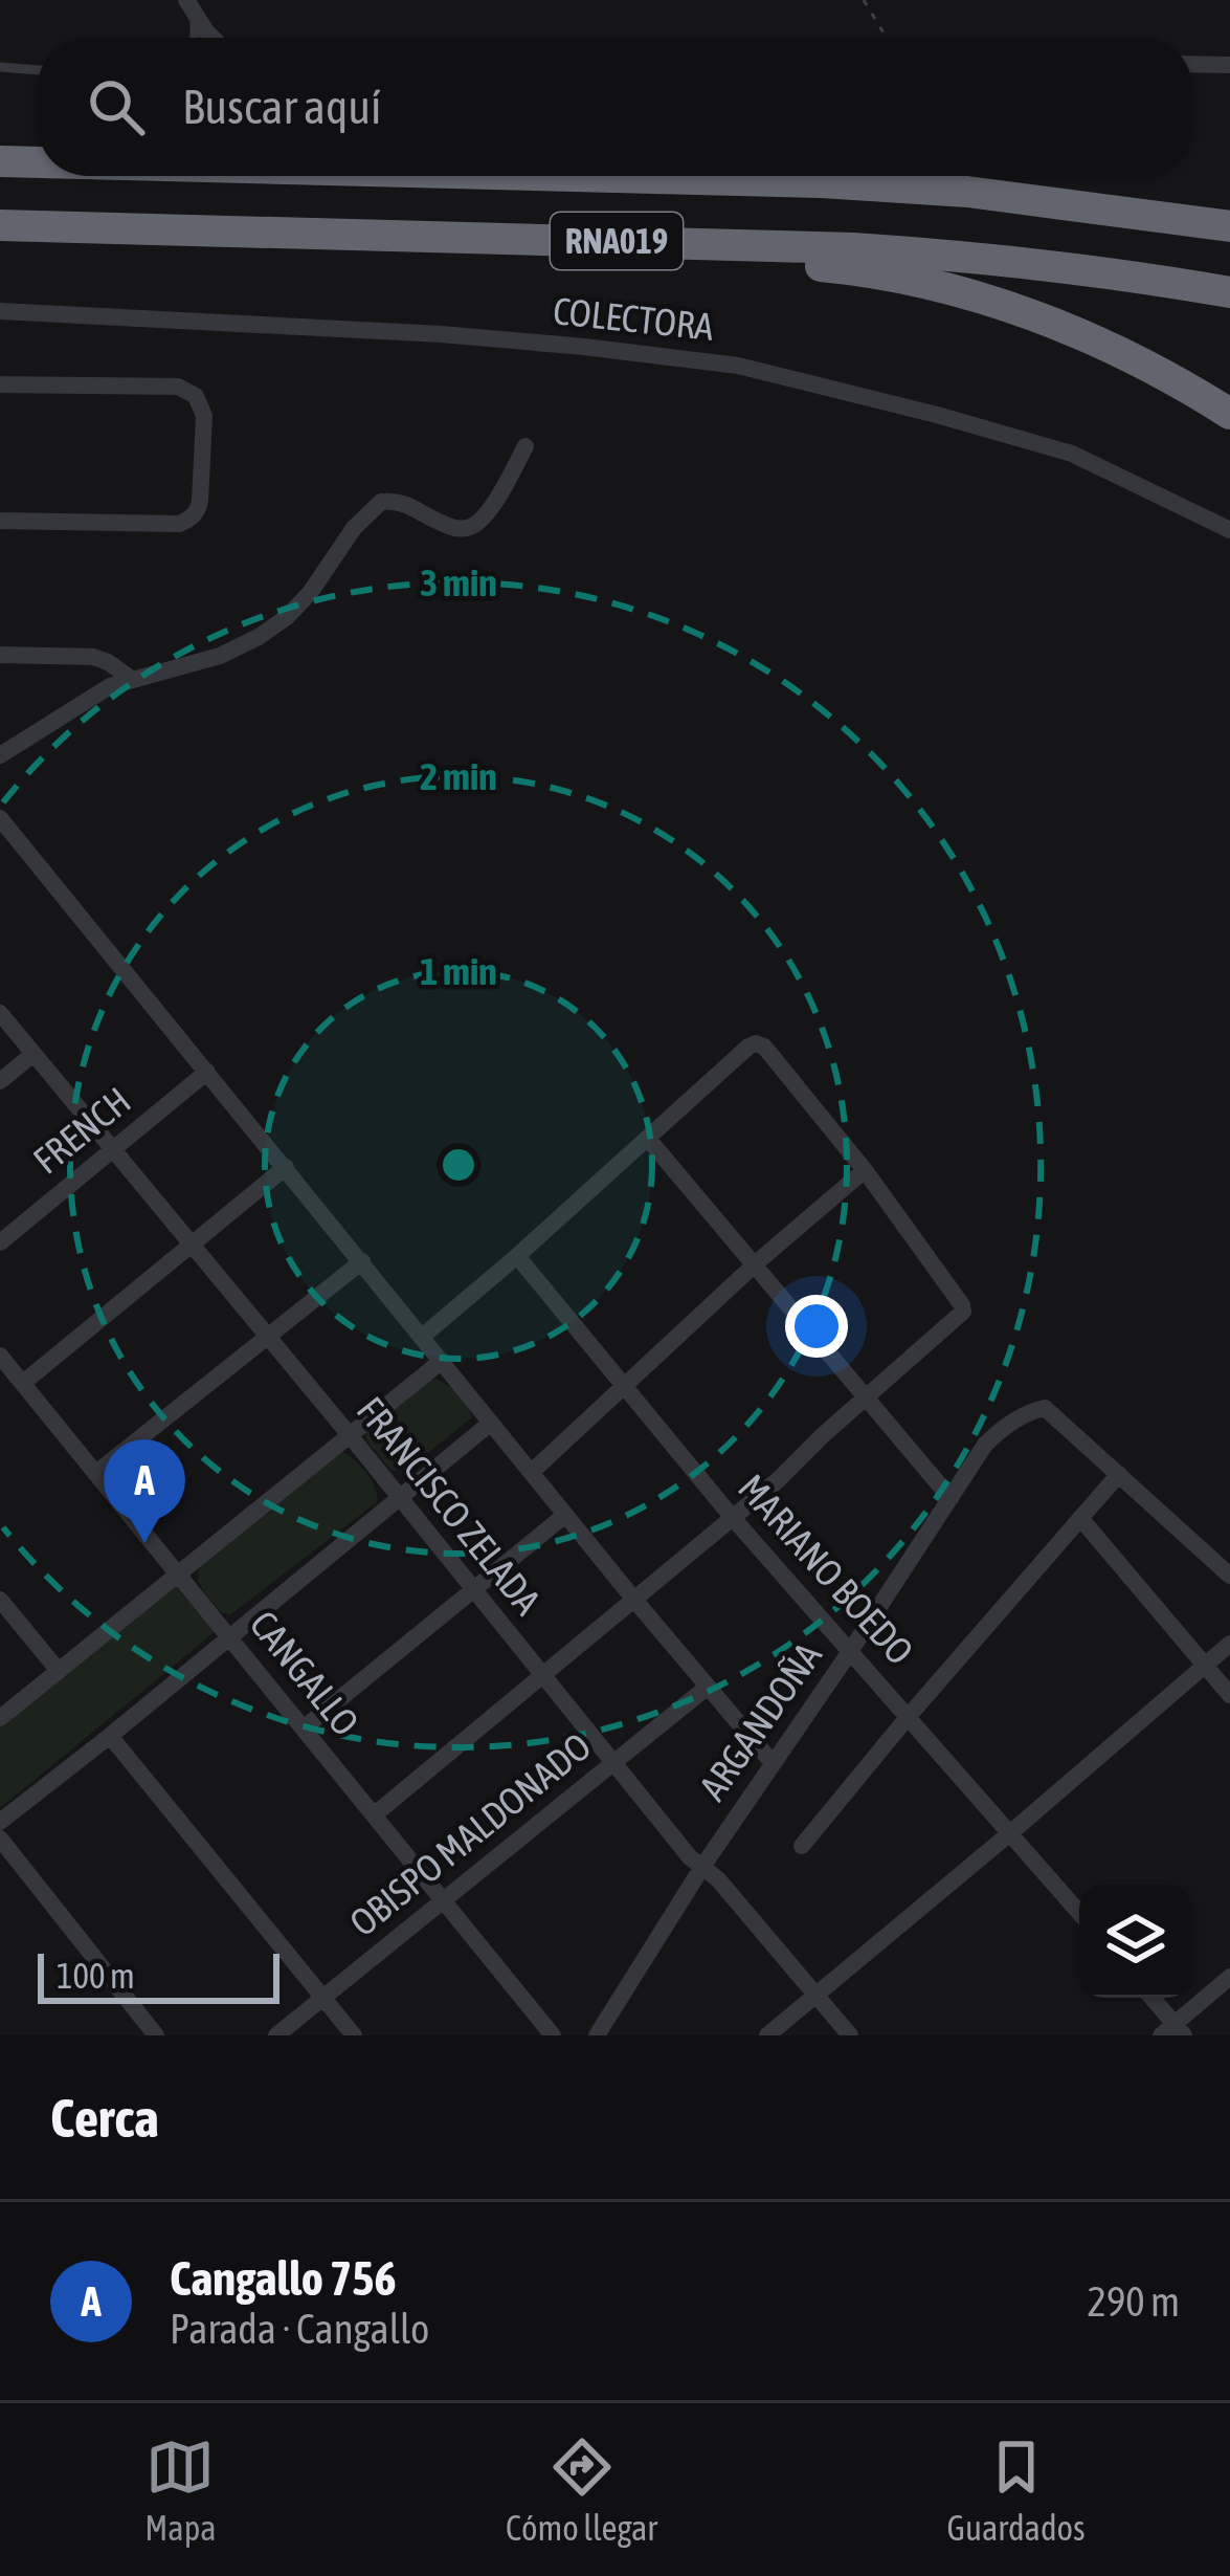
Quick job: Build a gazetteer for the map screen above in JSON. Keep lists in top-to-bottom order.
{
  "streets": {
    "highway": ["RNA019"],
    "street": [
      "COLECTORA",
      "FRENCH",
      "FRANCISCO ZELADA",
      "MARIANO BOEDO",
      "CANGALLO",
      "ARGANDOÑA",
      "OBISPO MALDONADO"
    ]
  },
  "crossings": [
    ["FRENCH", "FRANCISCO ZELADA"],
    ["FRANCISCO ZELADA", "ARGANDOÑA"],
    ["FRANCISCO ZELADA", "OBISPO MALDONADO"],
    ["MARIANO BOEDO", "ARGANDOÑA"],
    ["CANGALLO", "OBISPO MALDONADO"]
  ],
  "scale_bar": "100 m",
  "page": {
    "search": "Buscar aquí",
    "pins": "A",
    "scale": "100 m",
    "heading": "Cerca",
    "list": [
      {
        "mark": "A",
        "name": "Cangallo 756",
        "note": "Parada · Cangallo",
        "value": "290 m"
      }
    ],
    "nav": ["Mapa", "Cómo llegar", "Guardados"]
  },
  "rings": ["3 min", "2 min", "1 min"]
}
